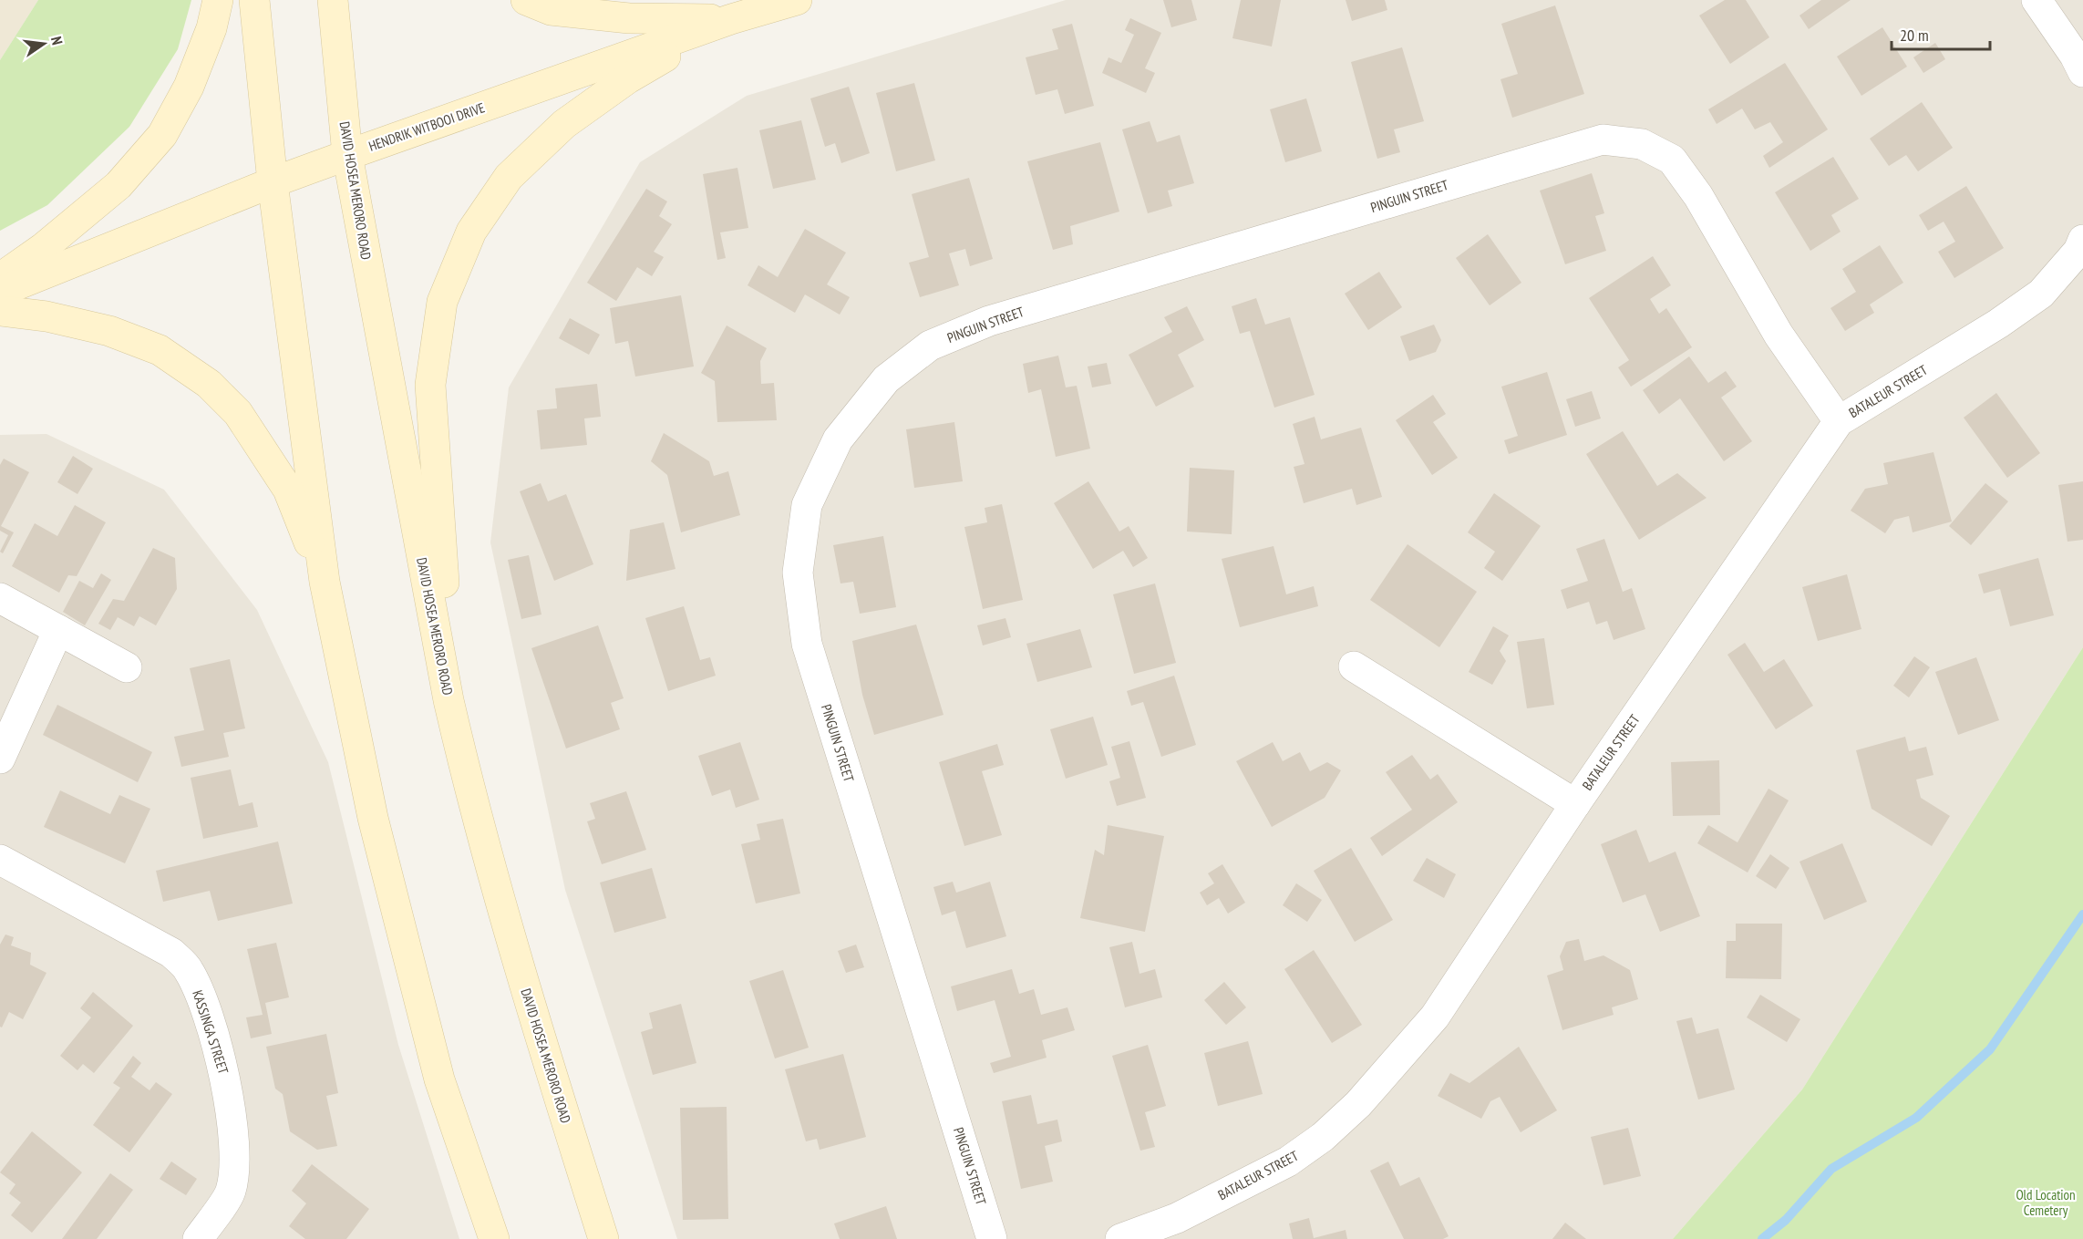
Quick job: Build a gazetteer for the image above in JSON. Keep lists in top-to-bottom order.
{
  "streets": {
    "main road": ["HENDRIK WITBOOI DRIVE", "DAVID HOSEA MERORO ROAD"],
    "street": ["PINGUIN STREET", "BATALEUR STREET", "KASSINGA STREET"]
  },
  "crossings": [
    ["HENDRIK WITBOOI DRIVE", "DAVID HOSEA MERORO ROAD"],
    ["PINGUIN STREET", "BATALEUR STREET"]
  ],
  "parks": ["Old Location Cemetery"],
  "scale_bar": "20 m",
  "north": "right"
}
